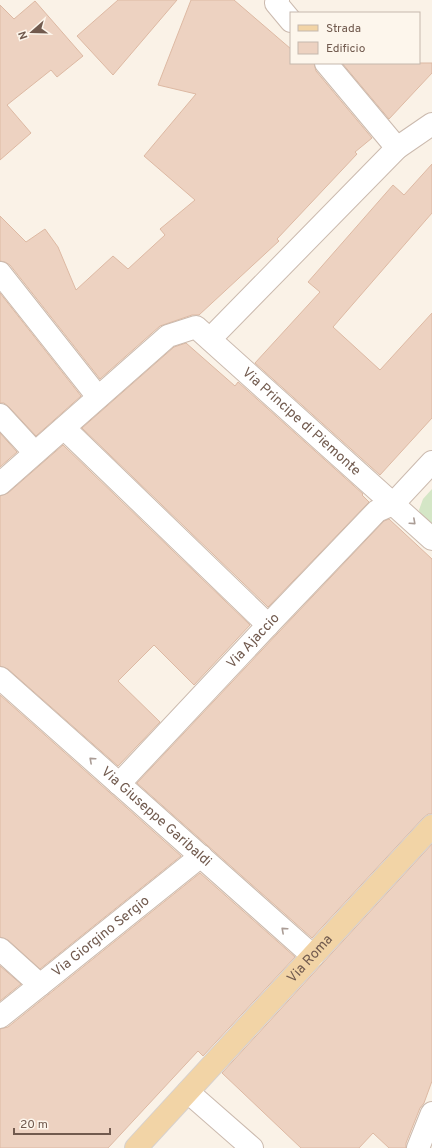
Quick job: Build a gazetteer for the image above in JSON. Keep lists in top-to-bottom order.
{
  "streets": {
    "main road": ["Via Roma"],
    "street": [
      "Via Principe di Piemonte",
      "Via Ajaccio",
      "Via Giuseppe Garibaldi",
      "Via Giorgino Sergio"
    ]
  },
  "crossings": [
    ["Via Principe di Piemonte", "Via Ajaccio"],
    ["Via Ajaccio", "Via Giuseppe Garibaldi"],
    ["Via Giuseppe Garibaldi", "Via Giorgino Sergio"],
    ["Via Giuseppe Garibaldi", "Via Roma"]
  ],
  "one_way": ["Via Giuseppe Garibaldi"],
  "legend": ["Strada", "Edificio"],
  "scale_bar": "20 m",
  "north": "left"
}
